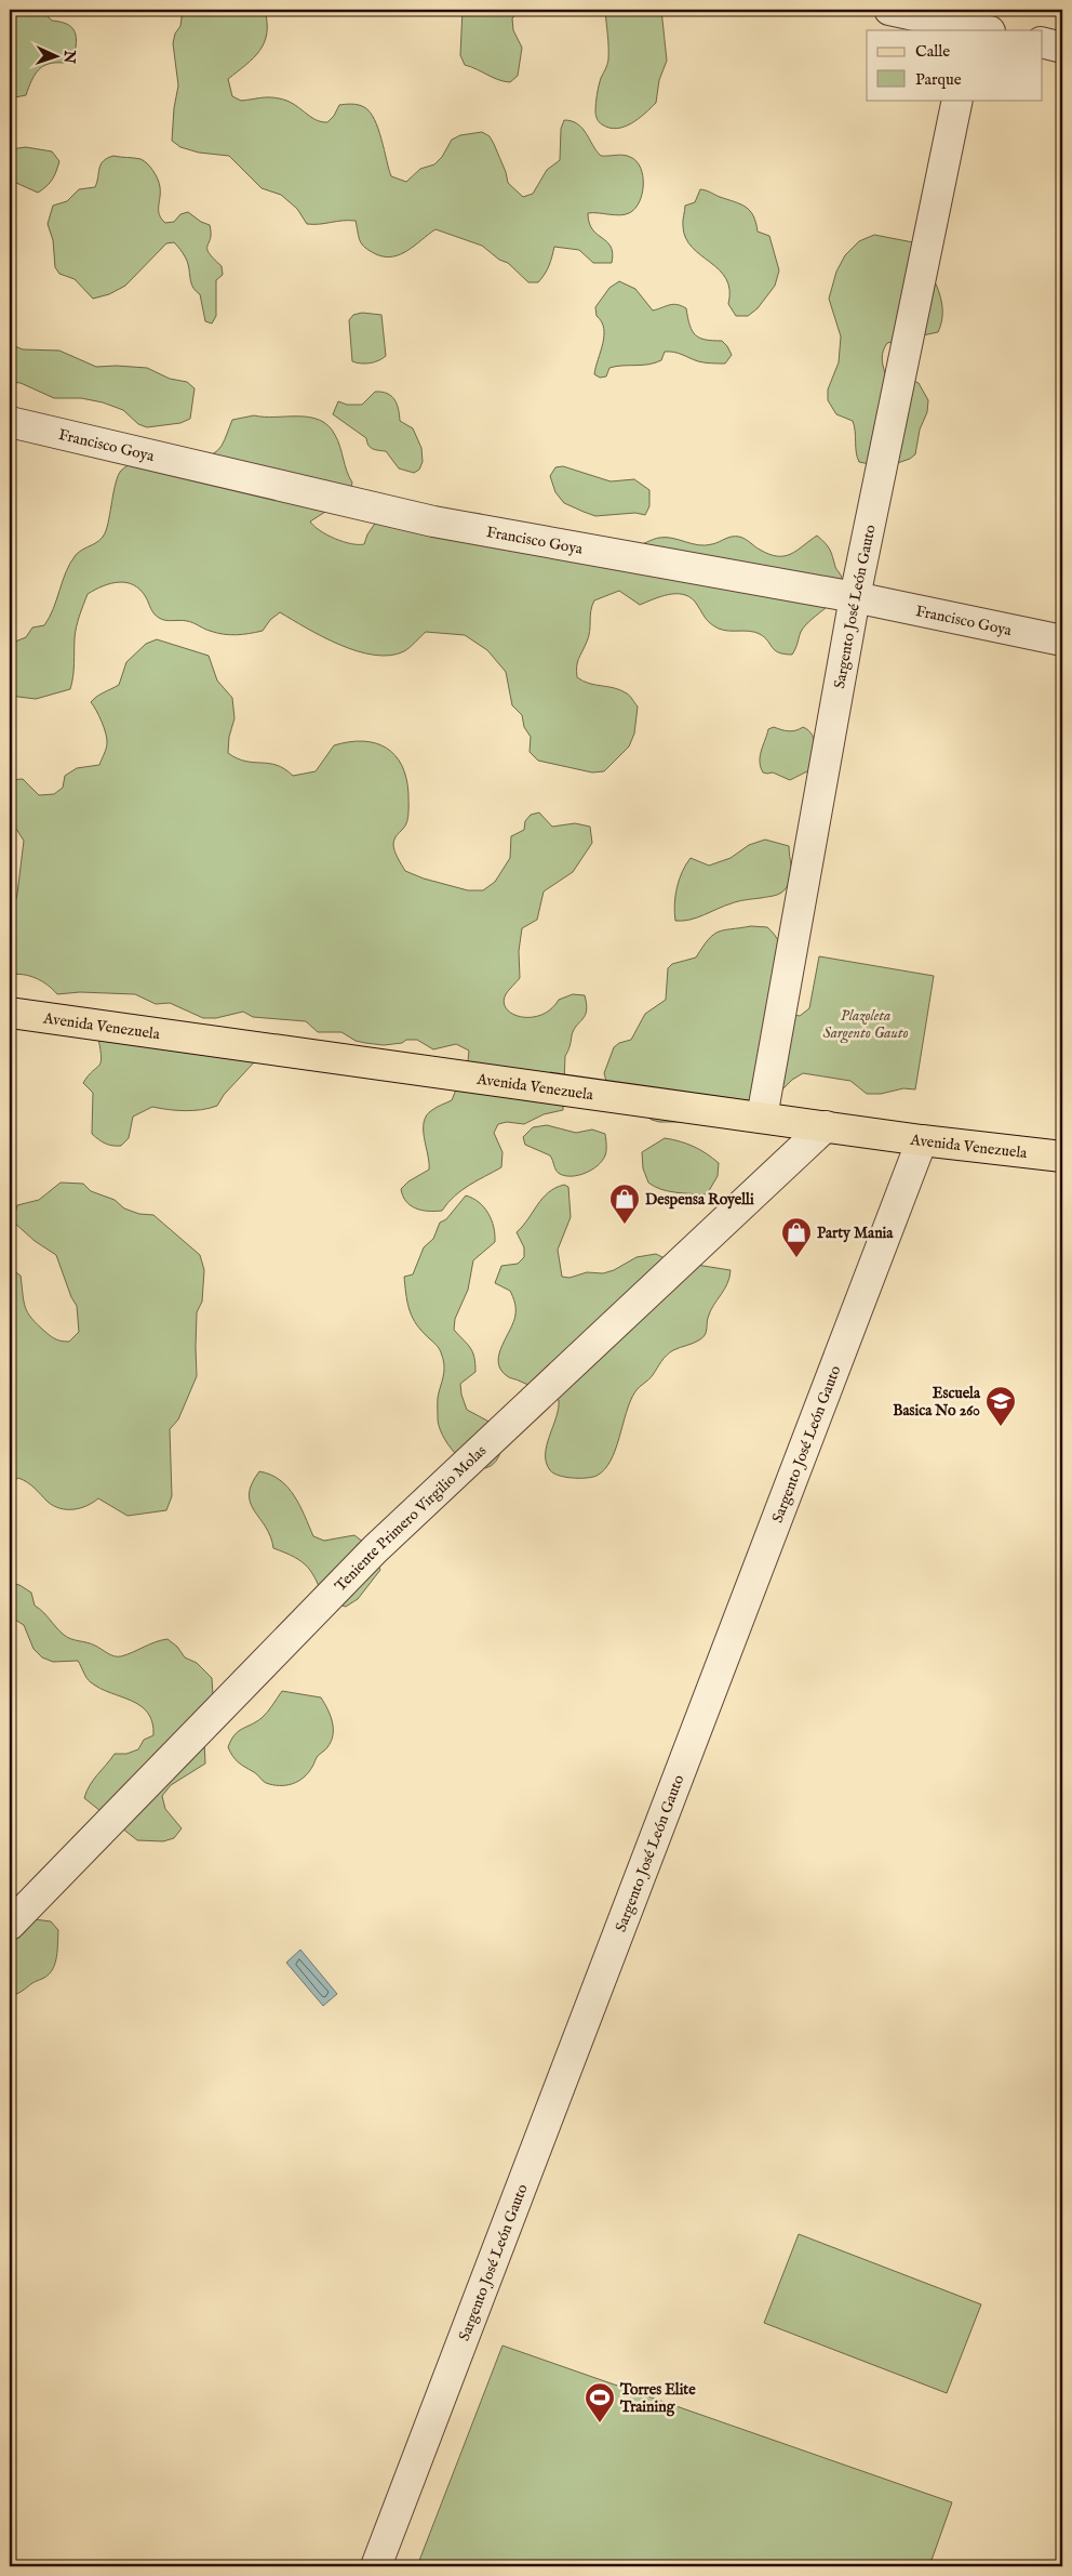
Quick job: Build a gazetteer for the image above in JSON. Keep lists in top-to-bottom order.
{
  "streets": {
    "main road": ["Avenida Venezuela"],
    "street": ["Francisco Goya", "Sargento José León Gauto", "Teniente Primero Virgilio Molas"]
  },
  "crossings": [
    ["Francisco Goya", "Sargento José León Gauto"],
    ["Sargento José León Gauto", "Avenida Venezuela"],
    ["Avenida Venezuela", "Teniente Primero Virgilio Molas"]
  ],
  "parks": ["Plazoleta Sargento Gauto"],
  "places": {
    "shop": ["Despensa Royelli", "Party Mania"],
    "school or university": ["Escuela Basica No 260"],
    "sports": ["Torres Elite Training"]
  },
  "legend": ["Calle", "Parque"],
  "north": "right"
}
